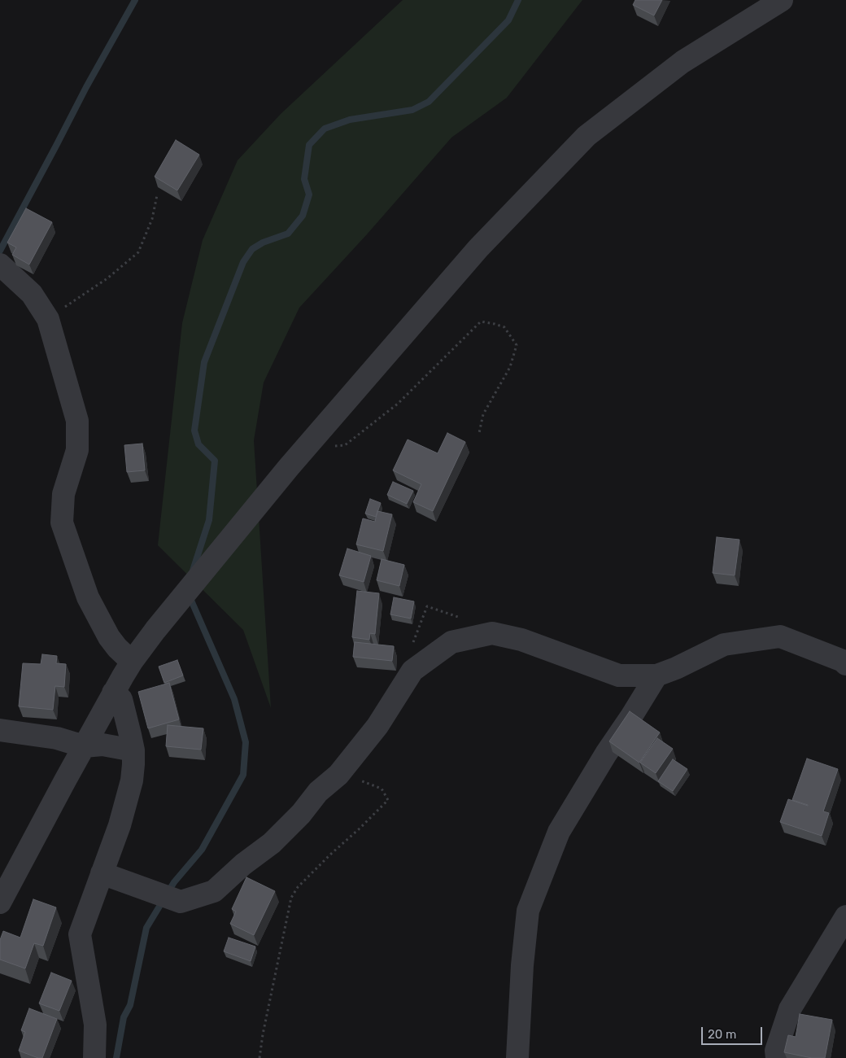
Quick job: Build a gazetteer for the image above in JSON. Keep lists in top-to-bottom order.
{
  "scale_bar": "20 m"
}
